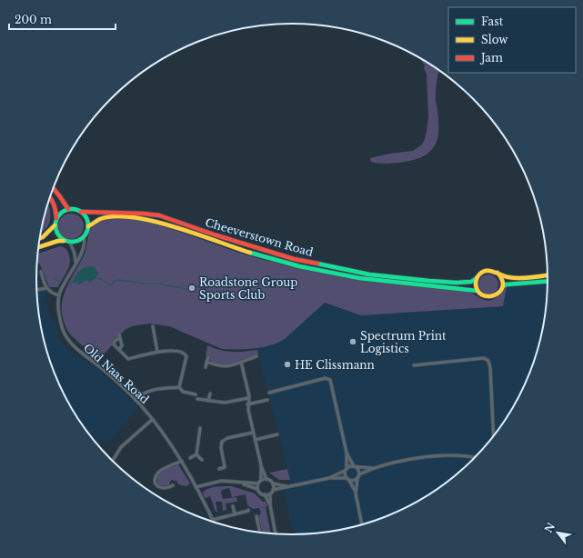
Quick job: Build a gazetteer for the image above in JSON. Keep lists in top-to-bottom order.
{
  "streets": {
    "main road": ["Cheeverstown Road"],
    "street": ["Old Naas Road"]
  },
  "crossings": [
    ["Cheeverstown Road", "Old Naas Road"]
  ],
  "places": ["Roadstone Group Sports Club", "Spectrum Print Logistics", "HE Clissmann"],
  "legend": ["Fast", "Slow", "Jam"],
  "scale_bar": "200 m",
  "north": "top left"
}
